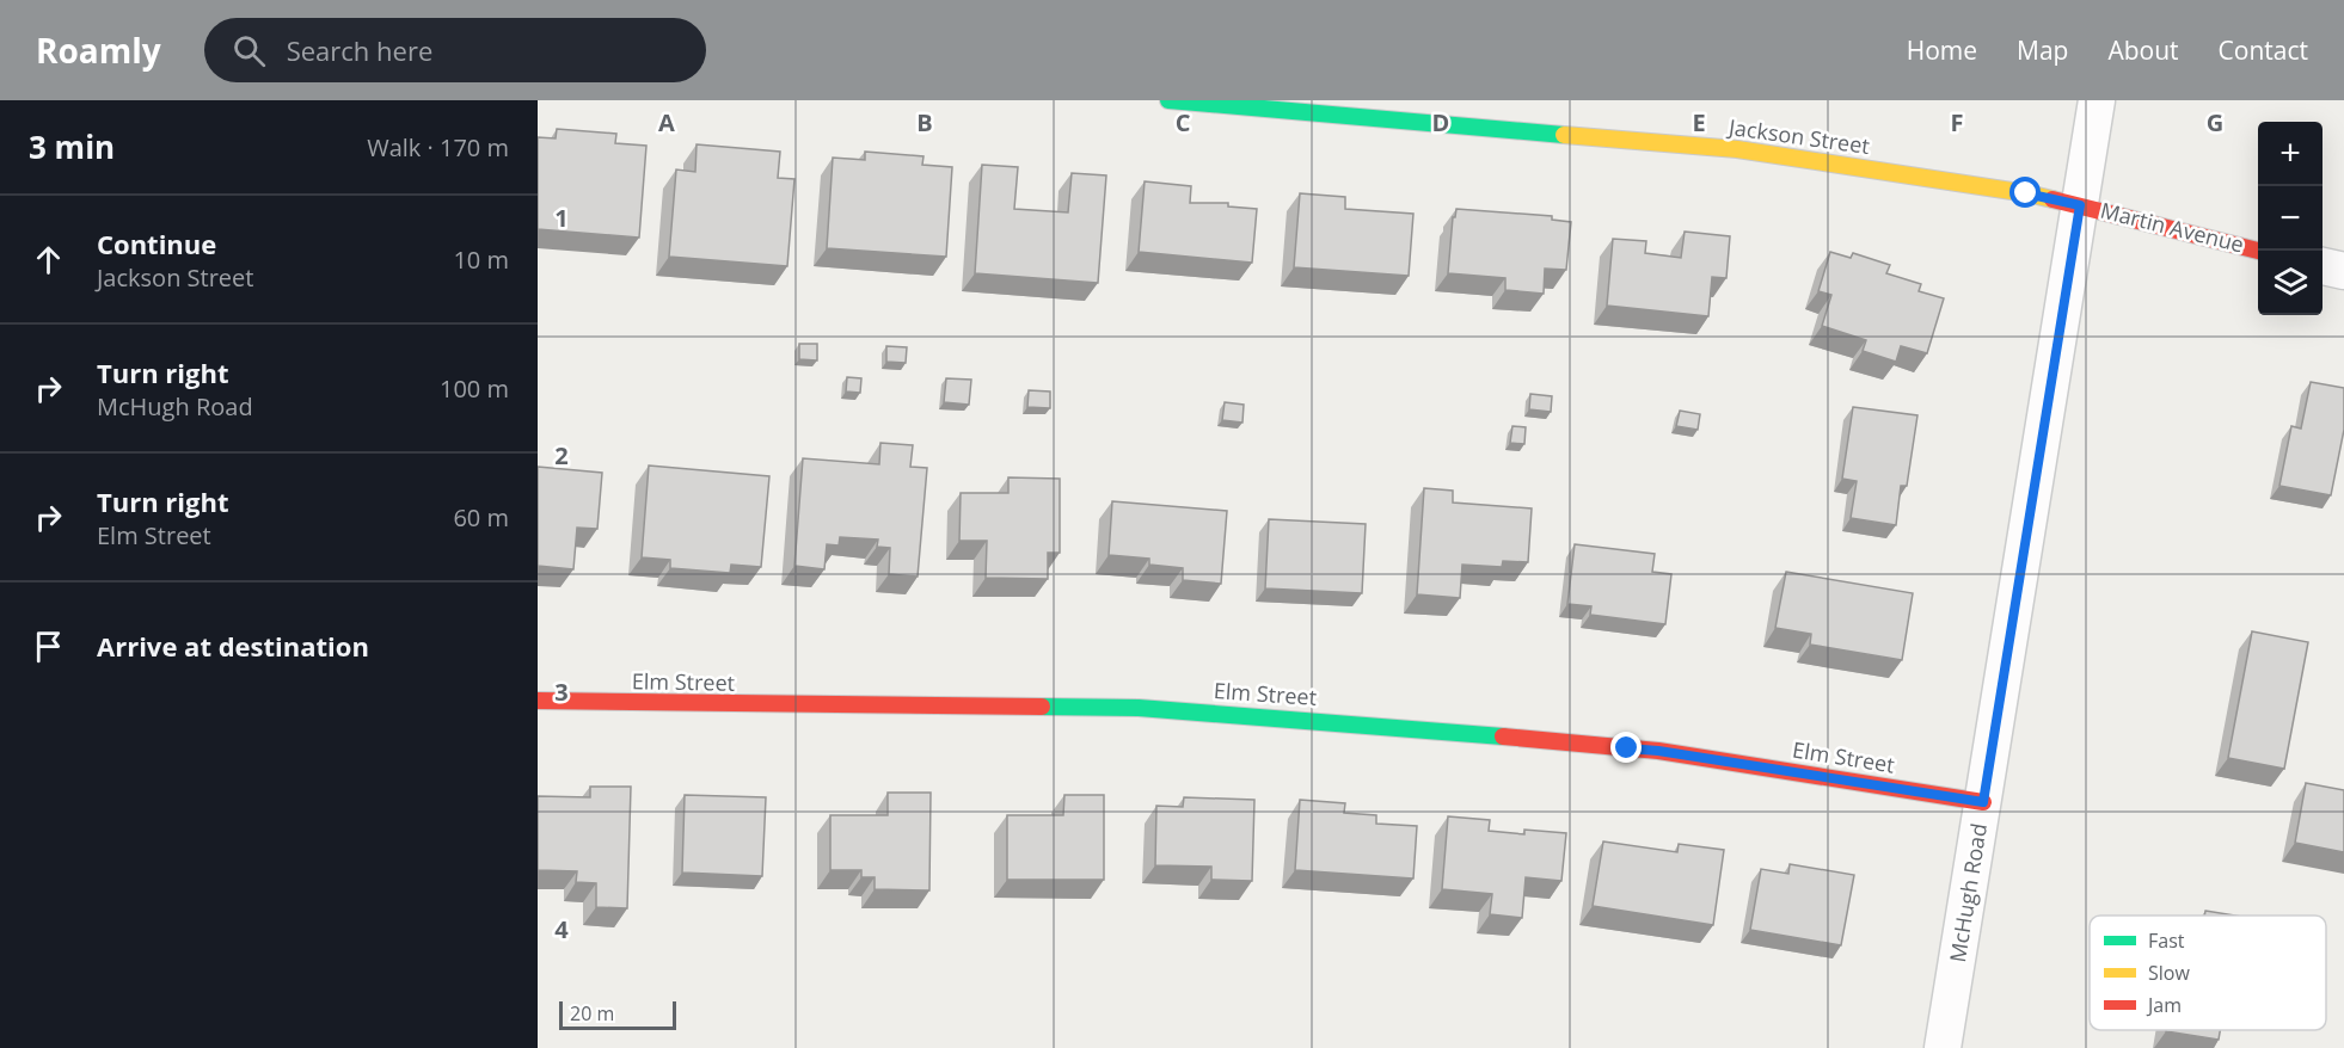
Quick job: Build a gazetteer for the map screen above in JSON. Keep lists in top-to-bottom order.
{
  "streets": {
    "street": [
      "Jackson Street",
      "Martin Avenue",
      "Elm Street",
      "McHugh Road"
    ]
  },
  "crossings": [
    ["Jackson Street", "Martin Avenue"],
    ["Jackson Street", "McHugh Road"],
    ["Martin Avenue", "McHugh Road"],
    ["Elm Street", "McHugh Road"]
  ],
  "legend": ["Fast", "Slow", "Jam"],
  "scale_bar": "20 m",
  "page": {
    "header": "Roamly",
    "search": "Search here",
    "nav": [
      "Home",
      "Map",
      "About",
      "Contact"
    ],
    "heading": ["3 min", "Walk · 170 m"],
    "map_buttons": ["+", "−"],
    "list": [
      ["Continue", "Jackson Street", "10 m"],
      ["Turn right", "McHugh Road", "100 m"],
      ["Turn right", "Elm Street", "60 m"],
      "Arrive at destination"
    ],
    "scale": "20 m"
  },
  "grid": {
    "columns": [
      "A",
      "B",
      "C",
      "D",
      "E",
      "F",
      "G"
    ],
    "rows": [
      "1",
      "2",
      "3",
      "4"
    ]
  }
}
